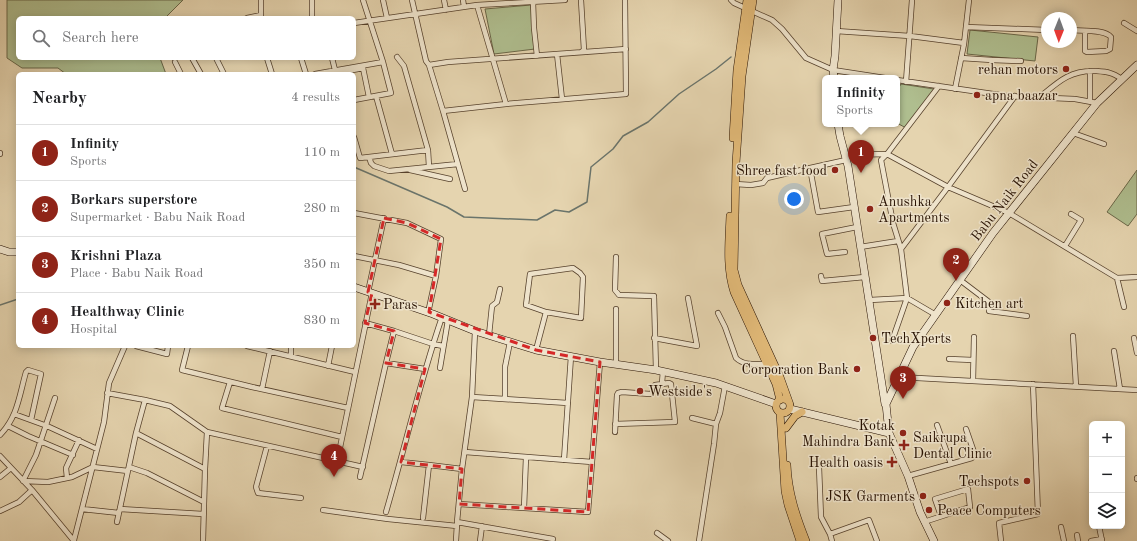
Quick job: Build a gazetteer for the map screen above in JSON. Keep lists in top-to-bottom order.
{
  "streets": {
    "main road": ["Babu Naik Road"]
  },
  "places": {
    "other": [
      "rehan motors",
      "apna baazar",
      "Shree fast food",
      "Anushka Apartments",
      "Kitchen art",
      "TechXperts",
      "Corporation Bank",
      "Westside's",
      "Kotak Mahindra Bank",
      "Techspots",
      "JSK Garments",
      "Peace Computers"
    ],
    "health": ["Paras", "Saikrupa Dental Clinic", "Health oasis"]
  },
  "north": "bottom",
  "page": {
    "search": "Search here",
    "heading": ["Nearby", "4 results"],
    "popup": ["Infinity", "Sports"],
    "list": [
      {
        "mark": "1",
        "name": "Infinity",
        "note": "Sports",
        "value": "110 m"
      },
      {
        "mark": "2",
        "name": "Borkars superstore",
        "note": "Supermarket · Babu Naik Road",
        "value": "280 m"
      },
      {
        "mark": "3",
        "name": "Krishni Plaza",
        "note": "Place · Babu Naik Road",
        "value": "350 m"
      },
      {
        "mark": "4",
        "name": "Healthway Clinic",
        "note": "Hospital",
        "value": "830 m"
      }
    ],
    "pins": [
      "1",
      "2",
      "3",
      "4"
    ],
    "map_buttons": ["+", "−"]
  }
}
